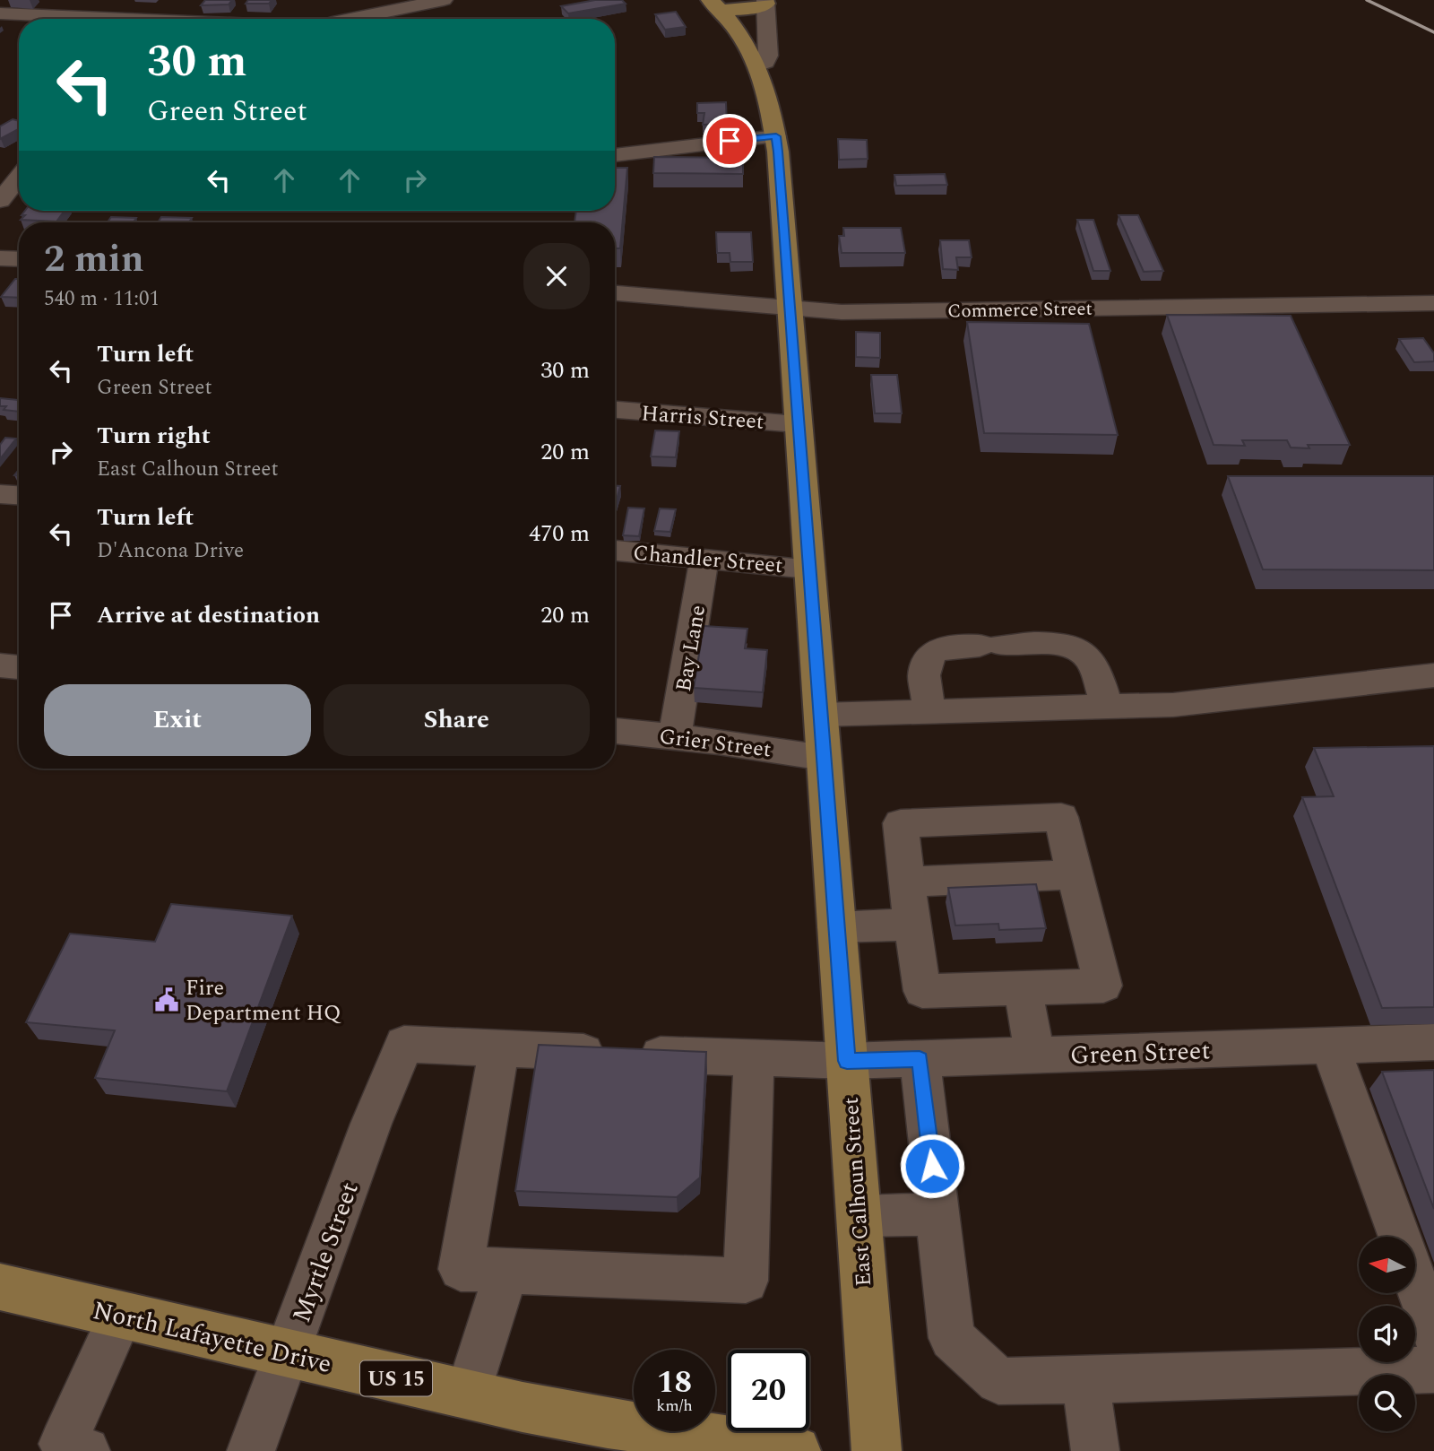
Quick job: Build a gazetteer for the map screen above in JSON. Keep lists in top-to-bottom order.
{
  "streets": {
    "main road": ["East Calhoun Street", "North Lafayette Drive", "US 15"],
    "street": [
      "Commerce Street",
      "Harris Street",
      "Chandler Street",
      "Bay Lane",
      "Grier Street",
      "Green Street",
      "Myrtle Street"
    ]
  },
  "crossings": [
    ["Commerce Street", "East Calhoun Street"],
    ["Harris Street", "East Calhoun Street"],
    ["Chandler Street", "Bay Lane"],
    ["Chandler Street", "East Calhoun Street"],
    ["Bay Lane", "Grier Street"],
    ["Grier Street", "East Calhoun Street"],
    ["Green Street", "East Calhoun Street"],
    ["Green Street", "Myrtle Street"],
    ["Myrtle Street", "North Lafayette Drive"]
  ],
  "places": {
    "public building": ["Fire Department HQ"]
  },
  "north": "left",
  "page": {
    "turn": ["30 m", "Green Street"],
    "heading": ["2 min", "540 m · 11:01"],
    "list": [
      {
        "name": "Turn left",
        "note": "Green Street",
        "value": "30 m"
      },
      {
        "name": "Turn right",
        "note": "East Calhoun Street",
        "value": "20 m"
      },
      {
        "name": "Turn left",
        "note": "D'Ancona Drive",
        "value": "470 m"
      },
      {
        "name": "Arrive at destination",
        "value": "20 m"
      }
    ],
    "buttons": ["Exit", "Share"],
    "speed": "18 km/h",
    "limit": "20"
  }
}
